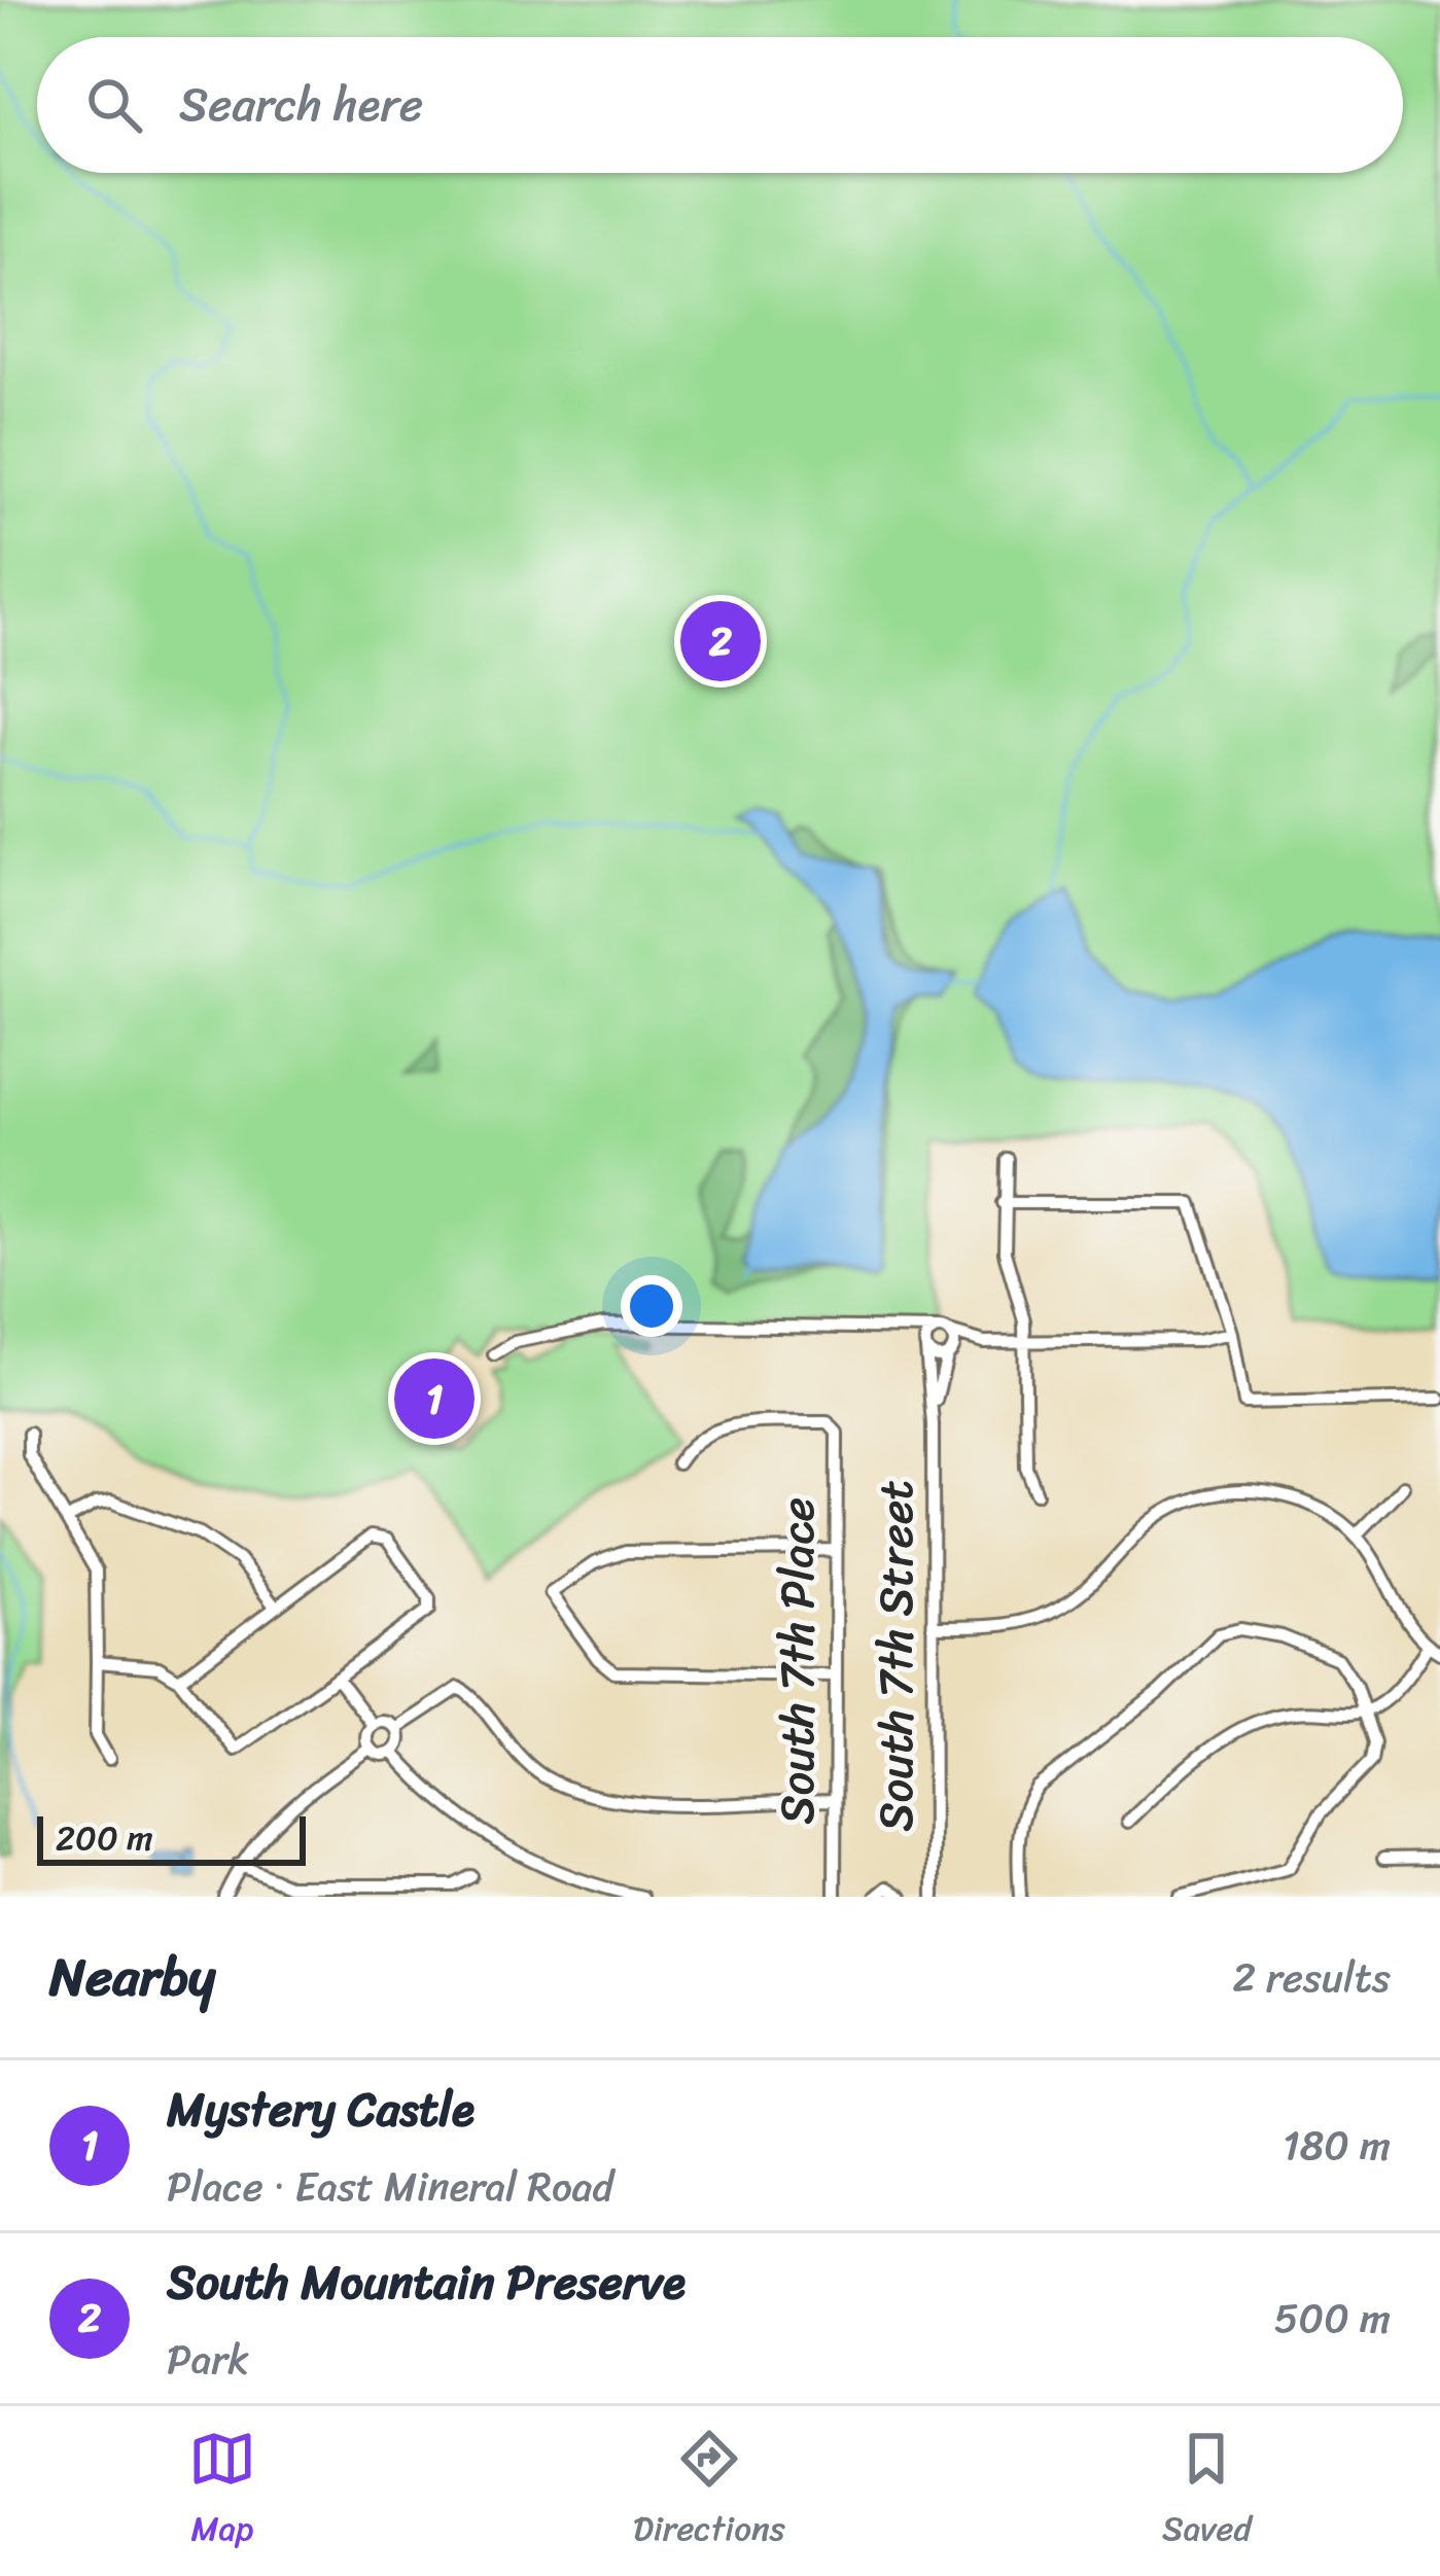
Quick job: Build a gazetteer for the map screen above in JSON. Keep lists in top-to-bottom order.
{
  "streets": {
    "street": ["South 7th Street", "South 7th Place"]
  },
  "scale_bar": "200 m",
  "page": {
    "search": "Search here",
    "pins": ["2", "1"],
    "scale": "200 m",
    "heading": ["Nearby", "2 results"],
    "list": [
      {
        "mark": "1",
        "name": "Mystery Castle",
        "note": "Place · East Mineral Road",
        "value": "180 m"
      },
      {
        "mark": "2",
        "name": "South Mountain Preserve",
        "note": "Park",
        "value": "500 m"
      }
    ],
    "nav": ["Map", "Directions", "Saved"]
  }
}
